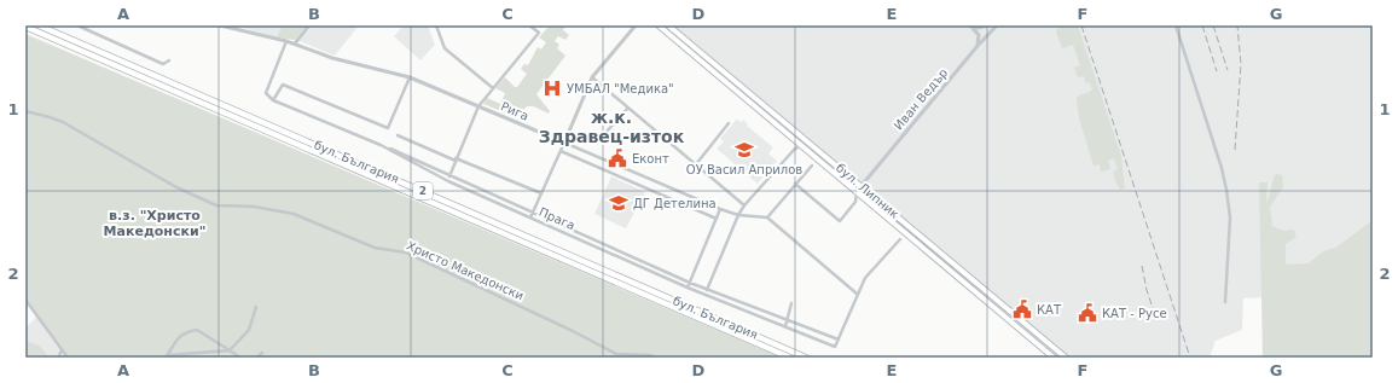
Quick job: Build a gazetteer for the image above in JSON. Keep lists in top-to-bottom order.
{
  "streets": {
    "highway": ["бул. България", "2"],
    "main road": ["бул. Липник"],
    "street": [
      "Иван Ведър",
      "Рига",
      "Прага",
      "Христо Македонски"
    ]
  },
  "crossings": [
    ["Иван Ведър", "бул. Липник"]
  ],
  "districts": ["ж.к. Здравец-изток", "в.з. \"Христо Македонски\""],
  "places": {
    "hospital": ["УМБАЛ \"Медика\""],
    "school or university": ["ОУ Васил Априлов", "ДГ Детелина"],
    "public building": ["Еконт", "КАТ", "КАТ - Русе"]
  },
  "grid": {
    "columns": [
      "A",
      "B",
      "C",
      "D",
      "E",
      "F",
      "G"
    ],
    "rows": ["1", "2"]
  }
}
